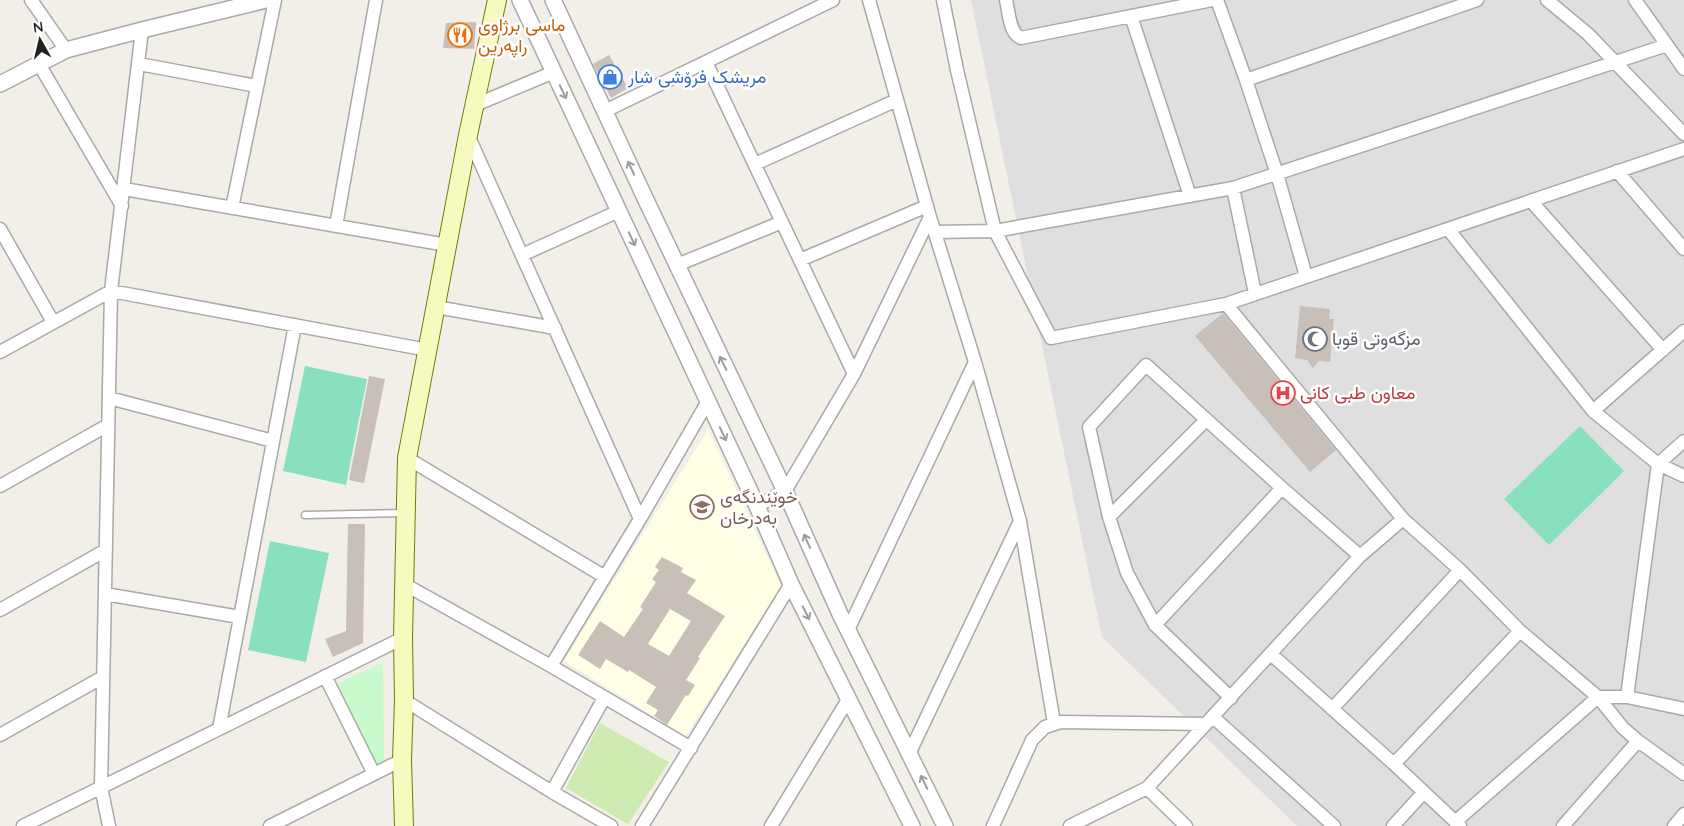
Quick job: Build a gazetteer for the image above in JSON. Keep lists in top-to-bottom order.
{
  "places": {
    "restaurant": ["ماسی برژاوی راپەرین"],
    "shop": ["مریشک فرۆشی شار"],
    "mosque": ["مزگەوتی قوبا"],
    "hospital": ["معاون طبی کانی"],
    "school or university": ["خوێندنگەی بەدرخان"]
  },
  "north": "top"
}
